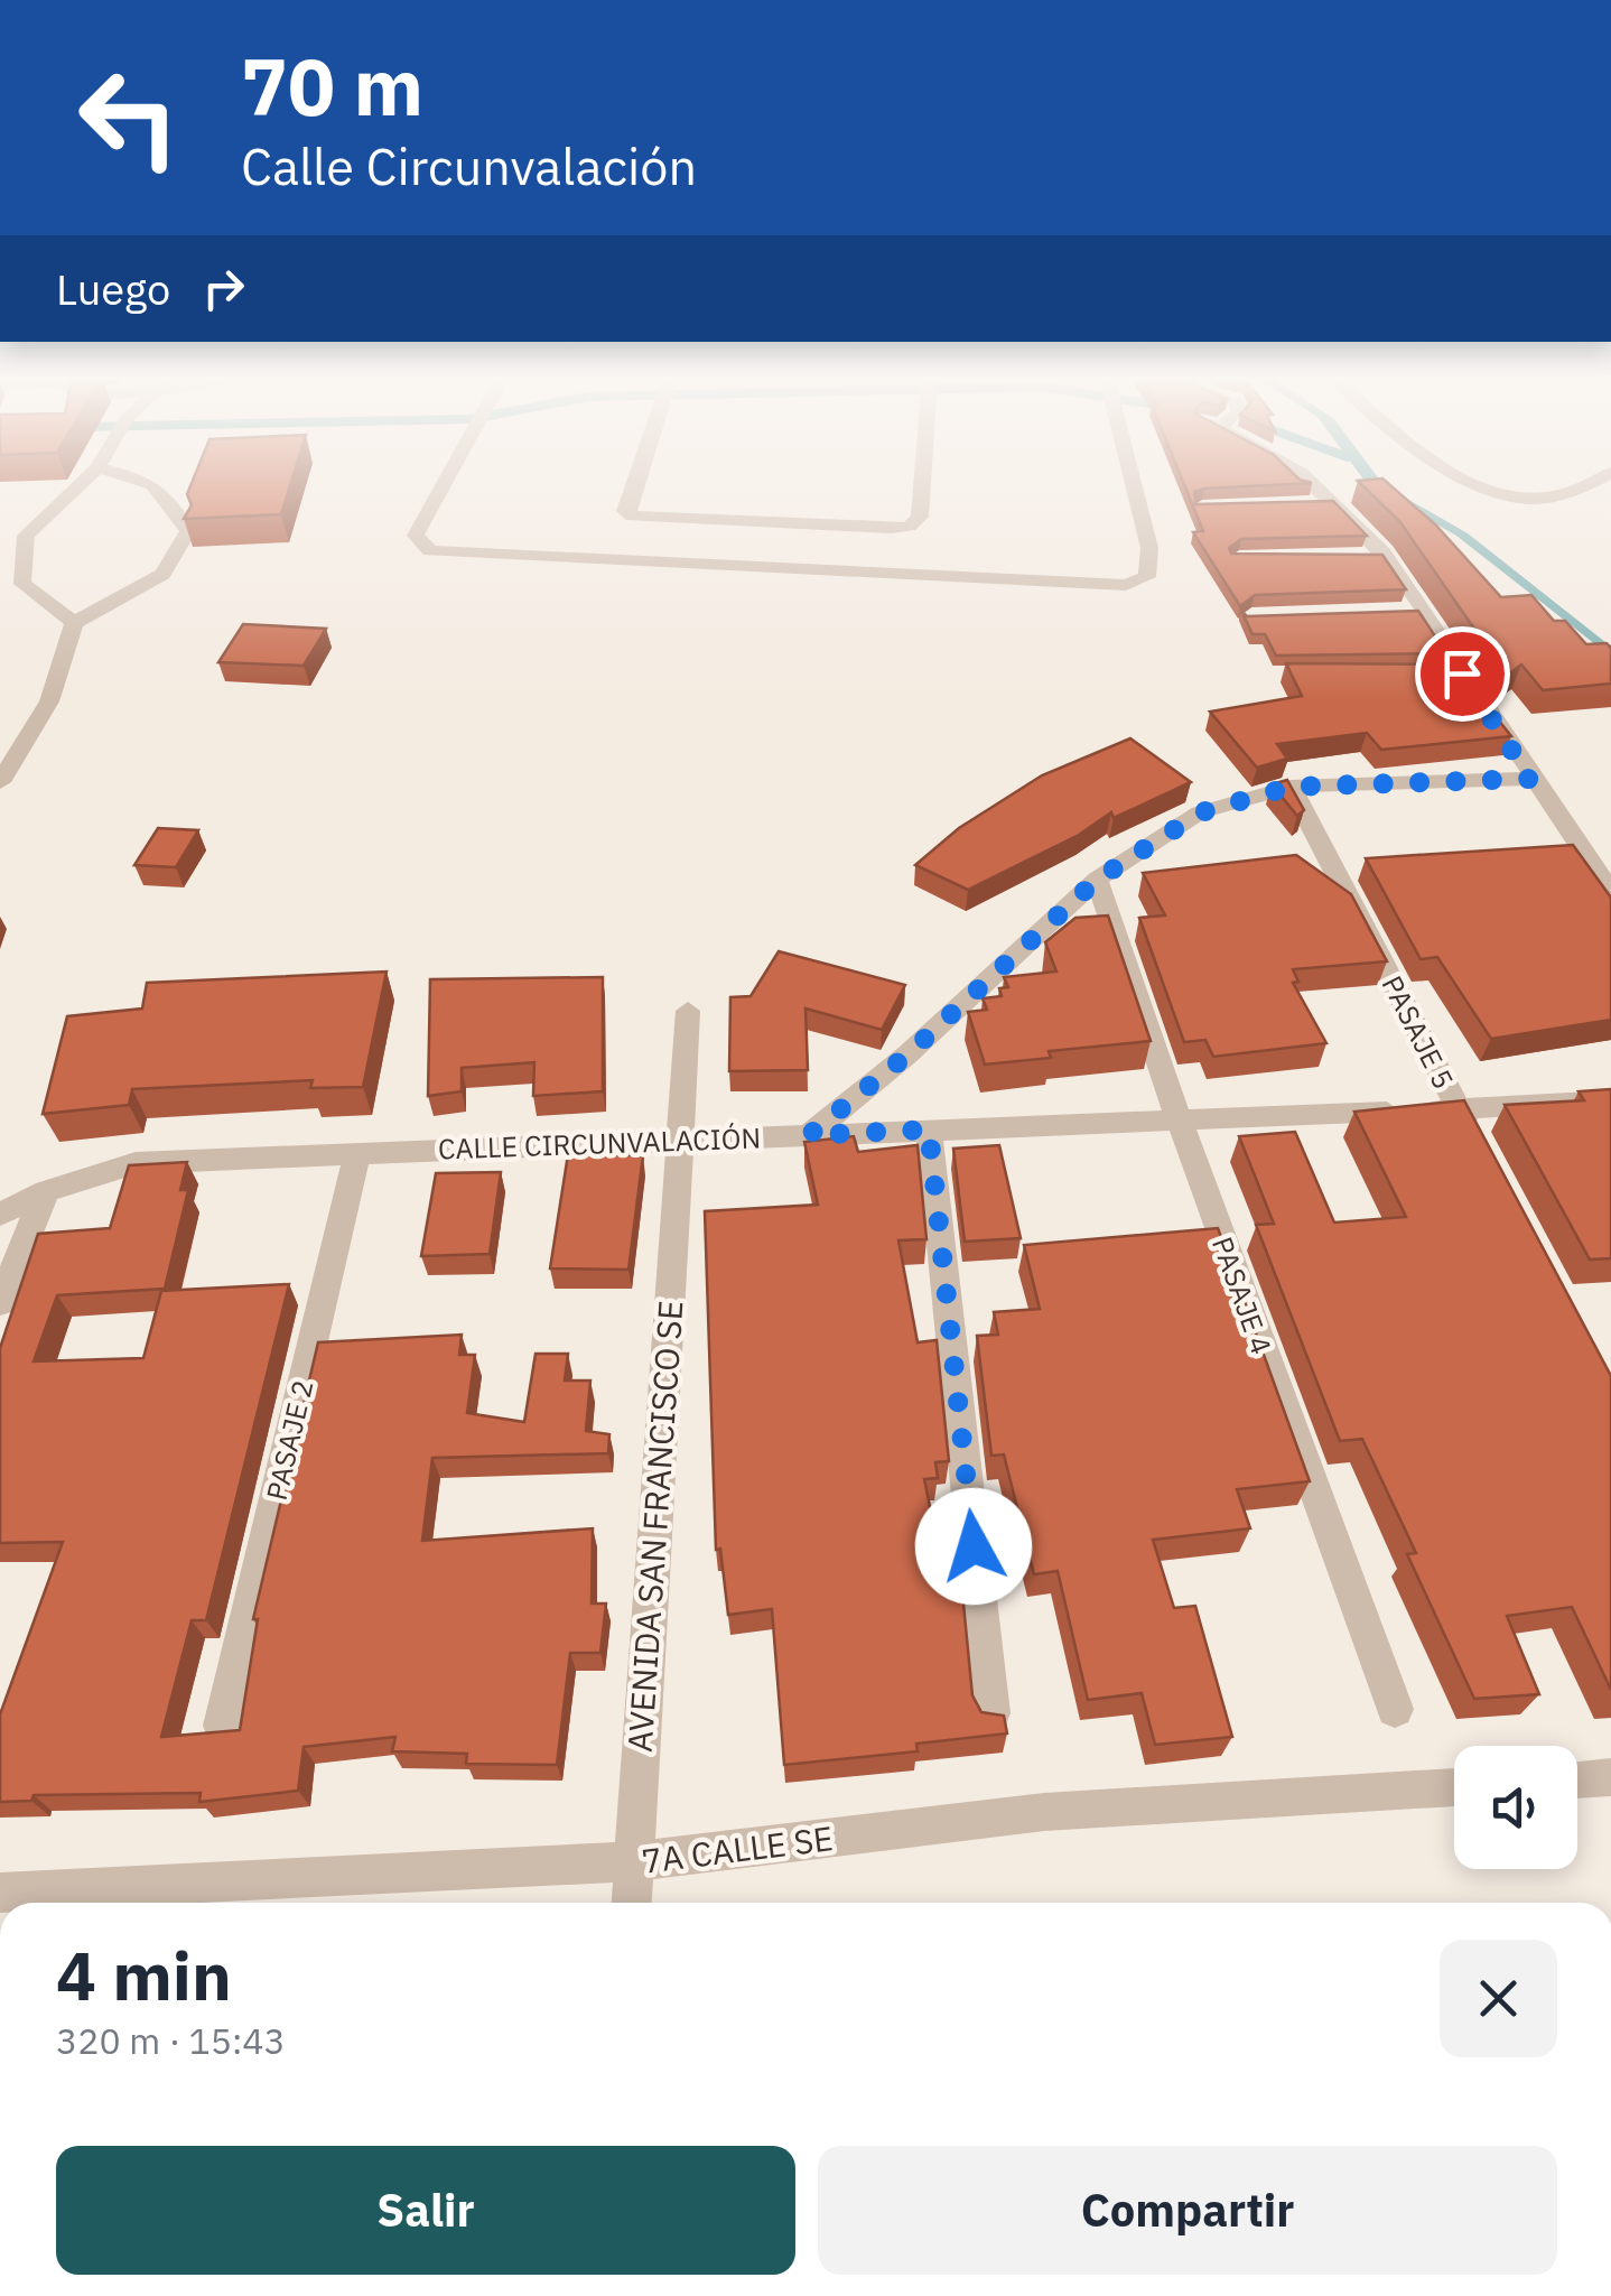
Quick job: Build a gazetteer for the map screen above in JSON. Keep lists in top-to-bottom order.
{
  "streets": {
    "street": [
      "PASAJE 5",
      "CALLE CIRCUNVALACIÓN",
      "PASAJE 4",
      "PASAJE 2",
      "AVENIDA SAN FRANCISCO SE",
      "7A CALLE SE"
    ]
  },
  "crossings": [
    ["PASAJE 5", "CALLE CIRCUNVALACIÓN"],
    ["CALLE CIRCUNVALACIÓN", "PASAJE 4"],
    ["CALLE CIRCUNVALACIÓN", "PASAJE 2"],
    ["CALLE CIRCUNVALACIÓN", "AVENIDA SAN FRANCISCO SE"],
    ["AVENIDA SAN FRANCISCO SE", "7A CALLE SE"]
  ],
  "page": {
    "turn": ["70 m", "Calle Circunvalación"],
    "then": "Luego",
    "heading": ["4 min", "320 m · 15:43"],
    "buttons": ["Salir", "Compartir"]
  }
}
